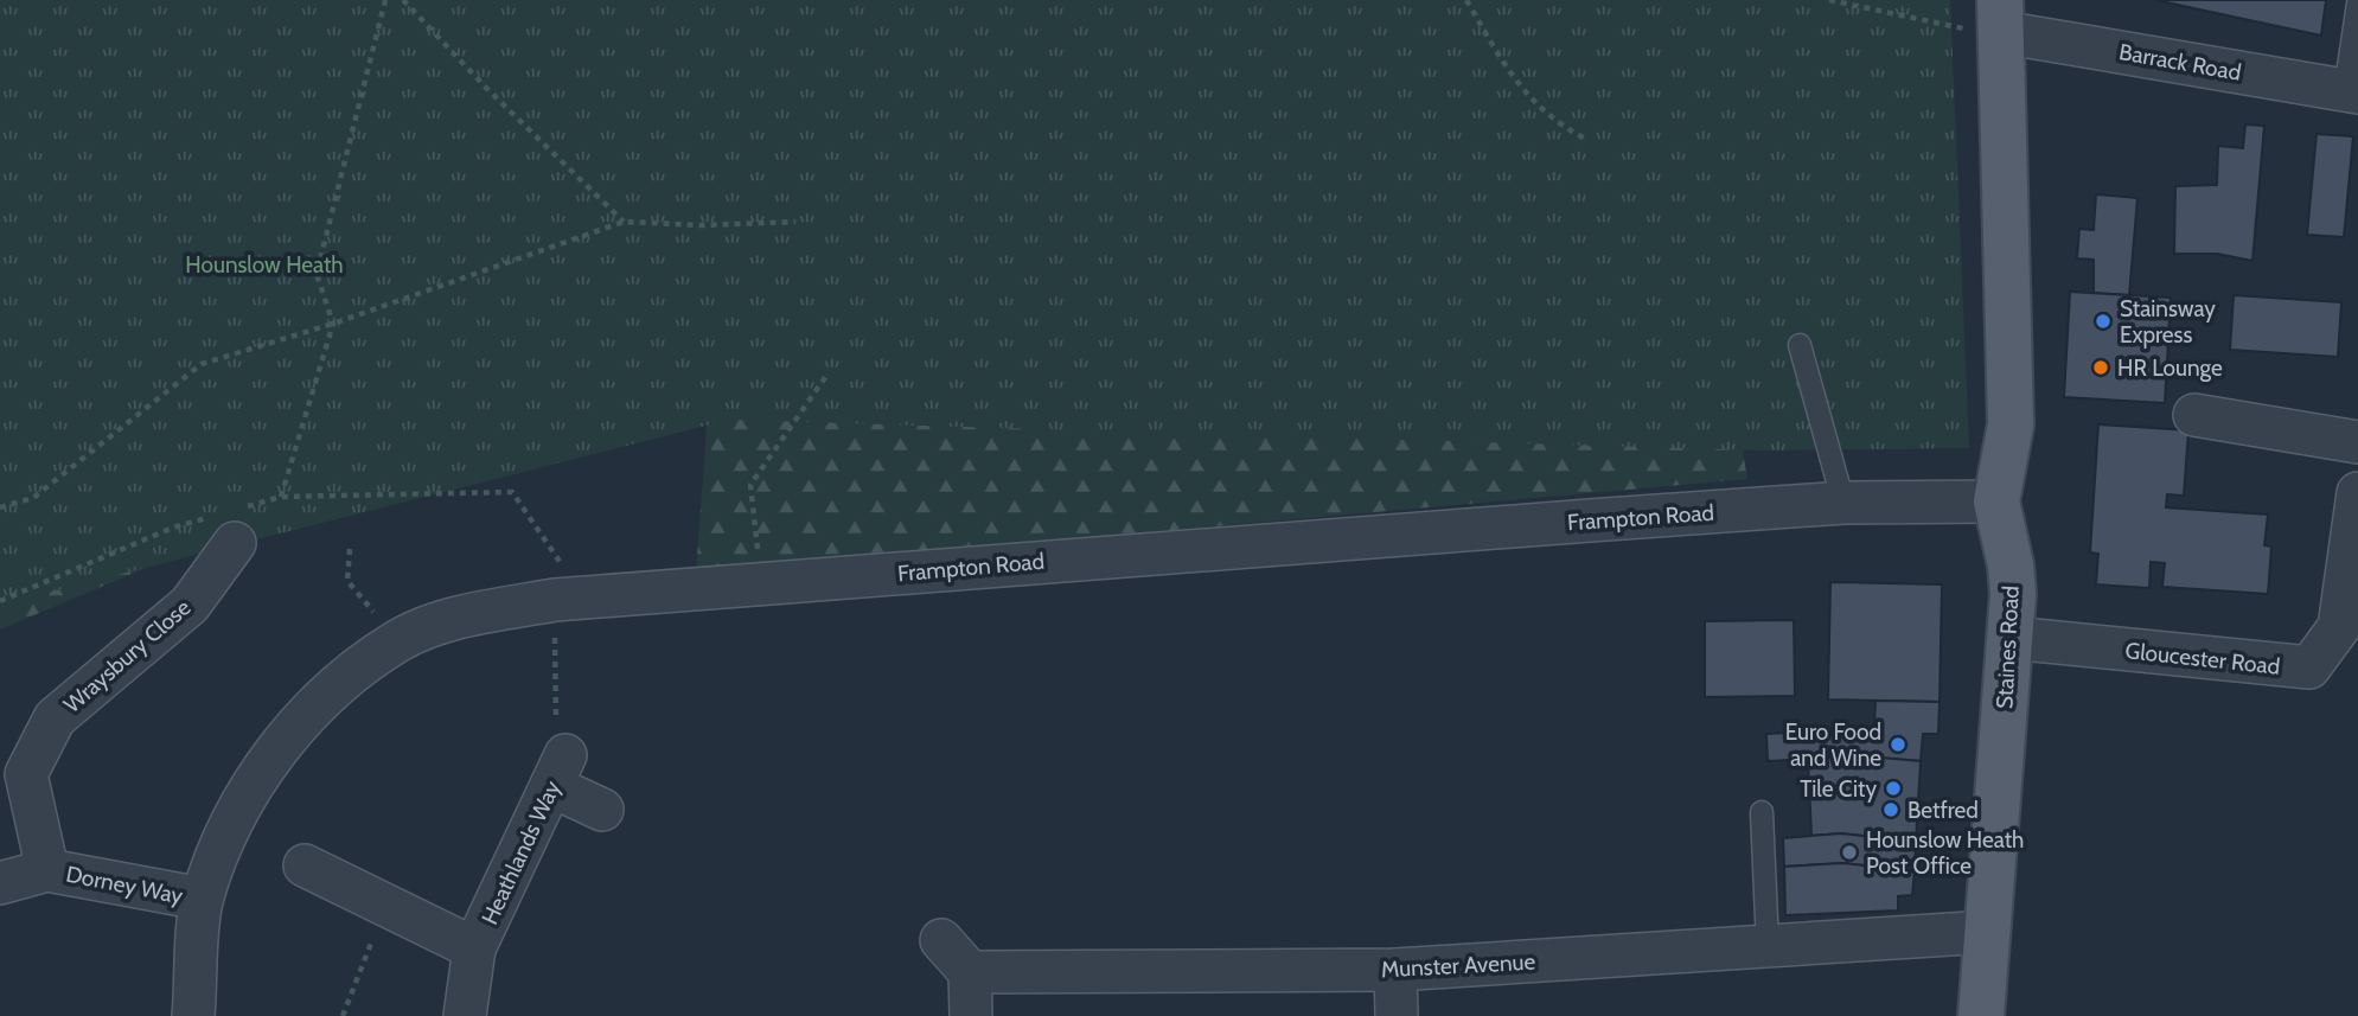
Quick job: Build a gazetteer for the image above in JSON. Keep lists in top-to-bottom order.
{
  "streets": {
    "main road": ["Staines Road"],
    "street": [
      "Barrack Road",
      "Frampton Road",
      "Wraysbury Close",
      "Gloucester Road",
      "Heathlands Way",
      "Dorney Way",
      "Munster Avenue"
    ]
  },
  "crossings": [
    ["Barrack Road", "Staines Road"],
    ["Frampton Road", "Staines Road"],
    ["Frampton Road", "Dorney Way"],
    ["Staines Road", "Gloucester Road"],
    ["Staines Road", "Munster Avenue"],
    ["Wraysbury Close", "Dorney Way"]
  ],
  "parks": ["Hounslow Heath"],
  "places": [
    "Stainsway Express",
    "HR Lounge",
    "Euro Food and Wine",
    "Tile City",
    "Betfred",
    "Hounslow Heath Post Office"
  ]
}
